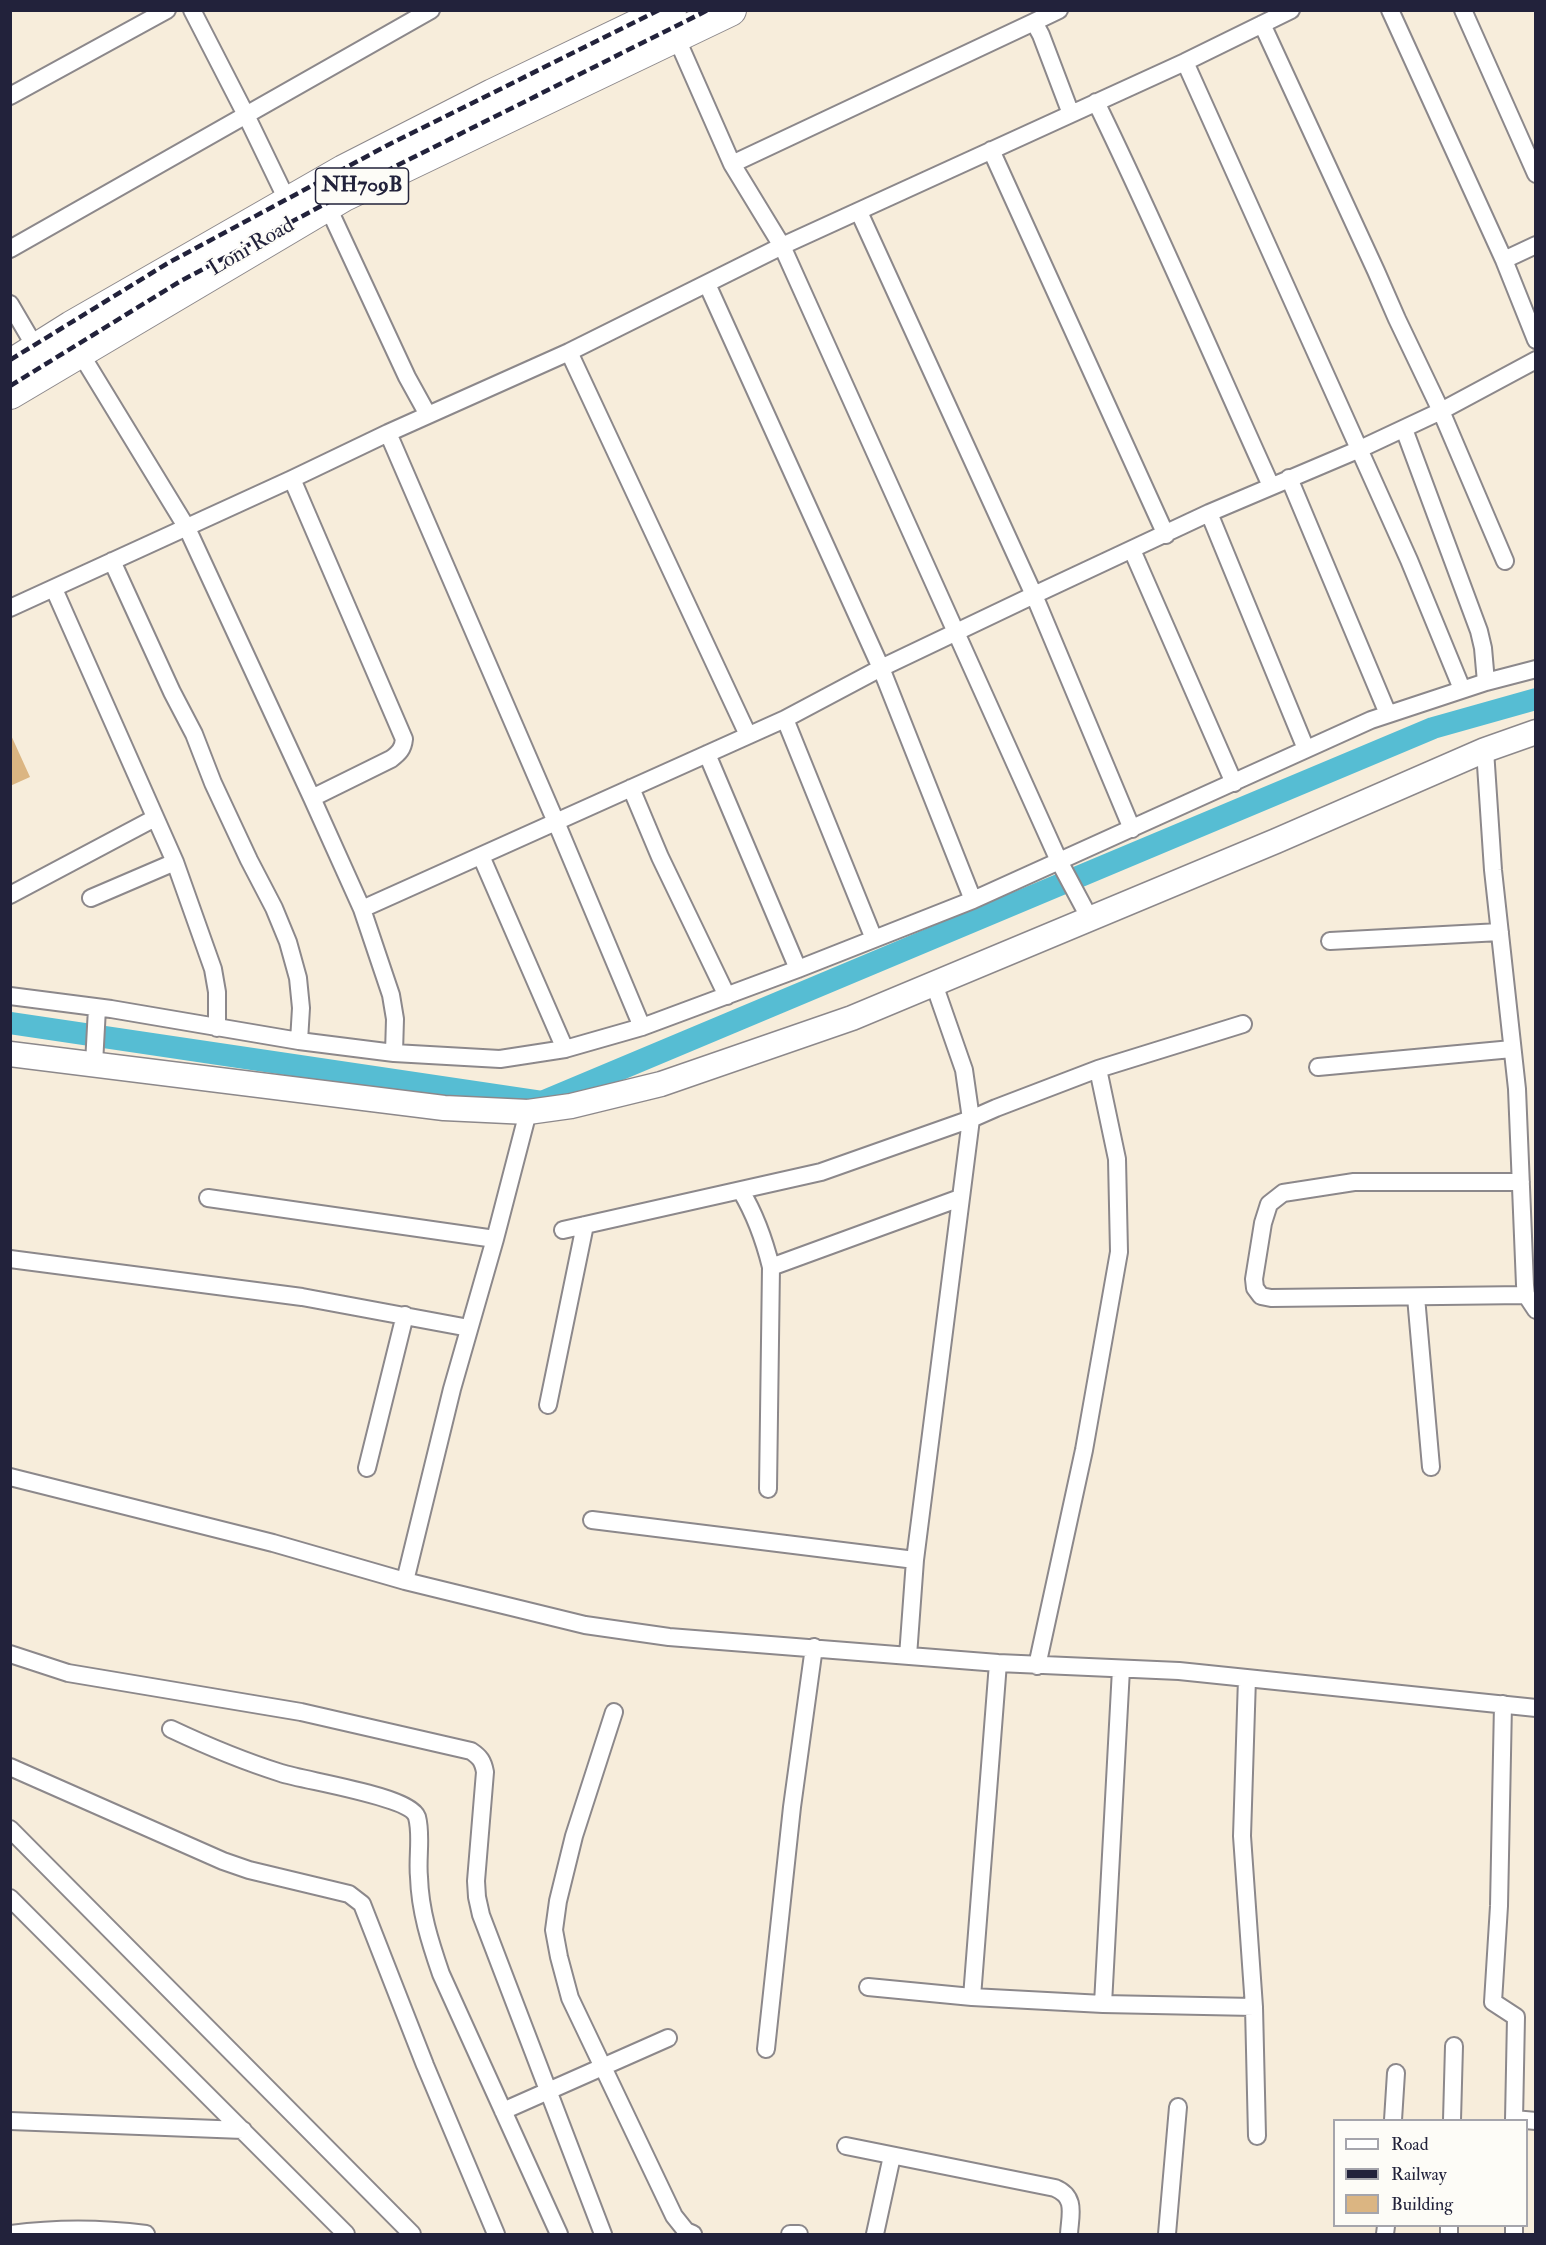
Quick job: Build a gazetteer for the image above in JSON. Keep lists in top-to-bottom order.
{
  "streets": {
    "highway": ["NH709B", "Loni Road"]
  },
  "legend": ["Road", "Railway", "Building"]
}
